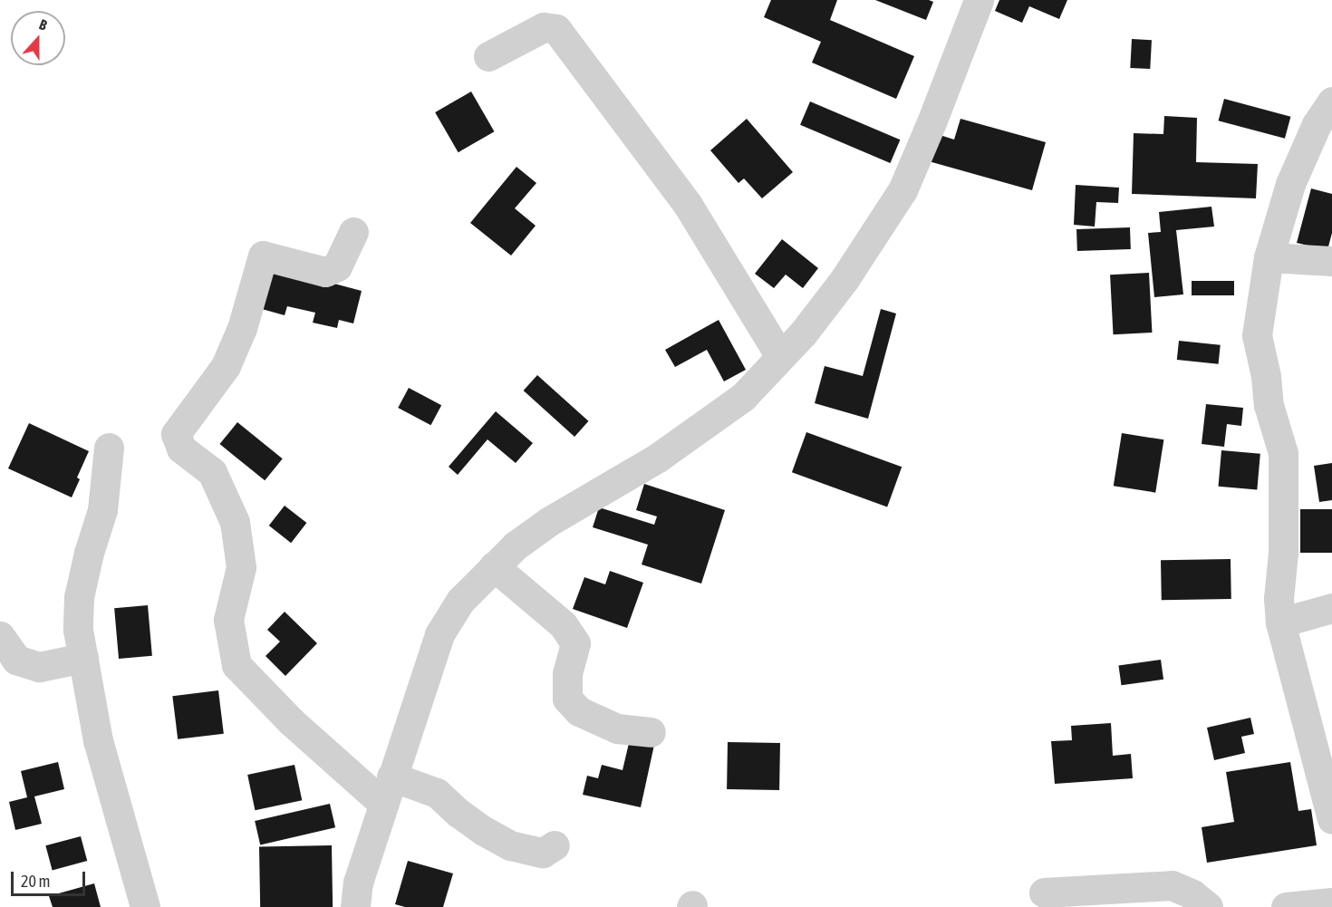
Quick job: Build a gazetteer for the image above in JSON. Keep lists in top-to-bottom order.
{
  "scale_bar": "20 m",
  "north": "top"
}
